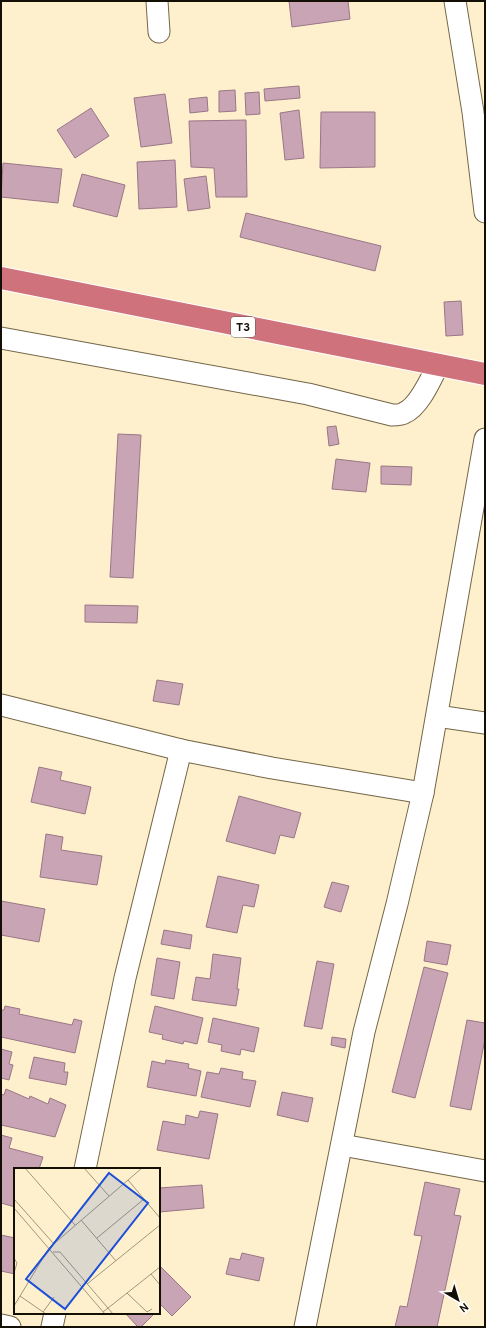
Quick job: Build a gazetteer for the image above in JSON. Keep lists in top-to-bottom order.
{
  "streets": {
    "highway": ["T3"]
  },
  "north": "bottom right"
}
